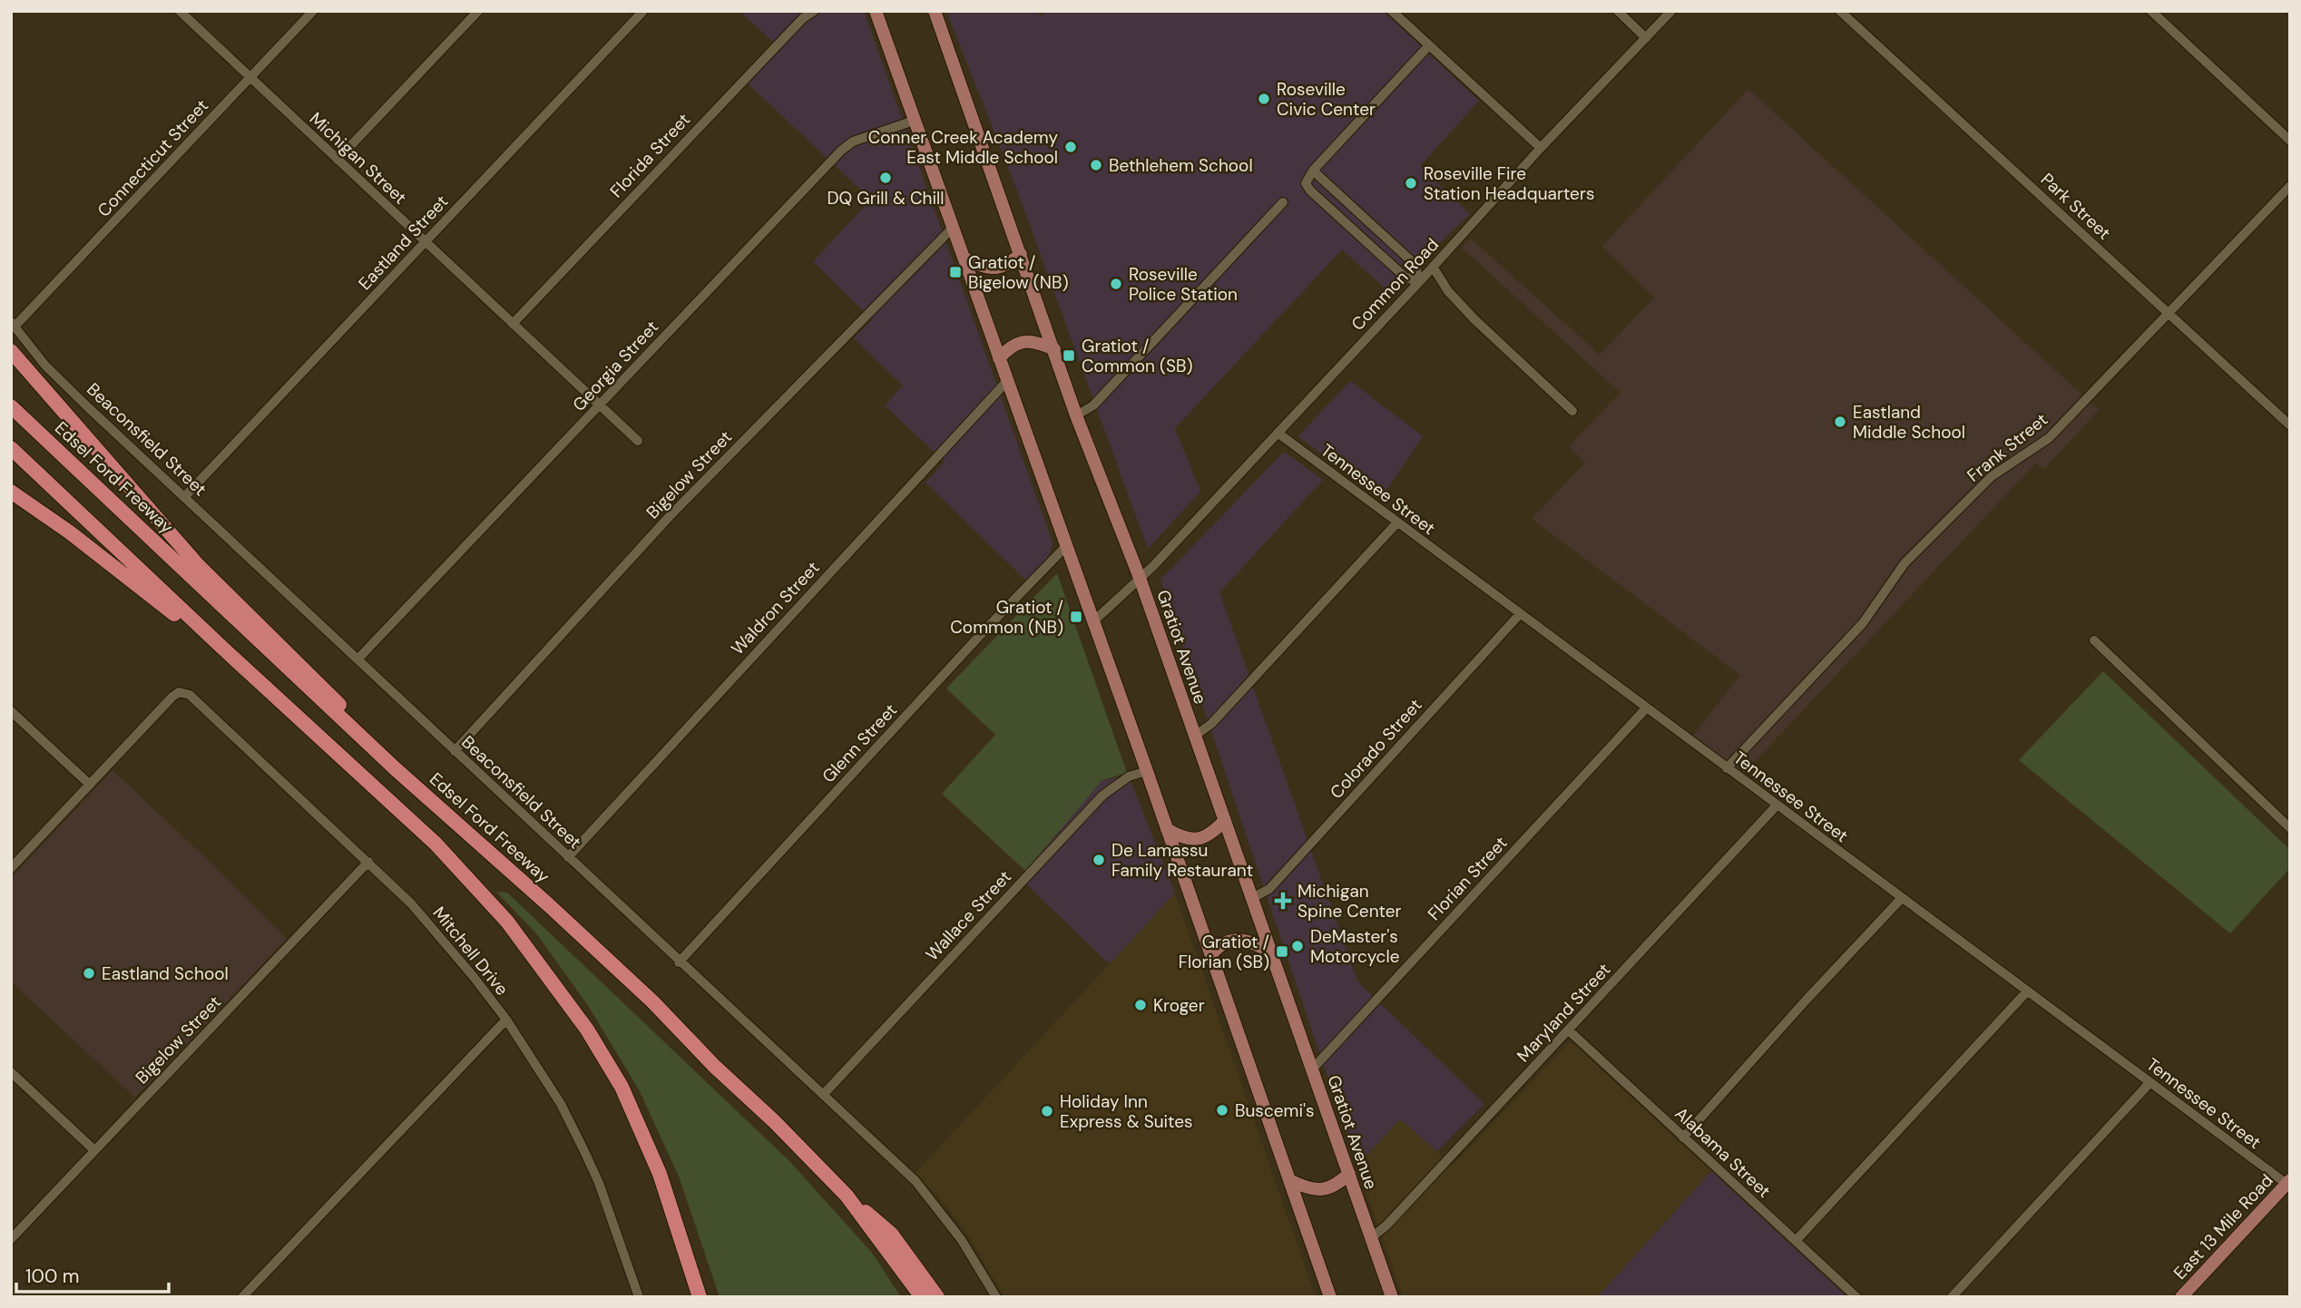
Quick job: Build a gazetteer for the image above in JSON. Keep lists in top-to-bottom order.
{
  "streets": {
    "highway": ["Edsel Ford Freeway"],
    "main road": ["Gratiot Avenue", "East 13 Mile Road"],
    "street": [
      "Florida Street",
      "Connecticut Street",
      "Michigan Street",
      "Park Street",
      "Eastland Street",
      "Common Road",
      "Georgia Street",
      "Beaconsfield Street",
      "Frank Street",
      "Bigelow Street",
      "Tennessee Street",
      "Waldron Street",
      "Glenn Street",
      "Colorado Street",
      "Florian Street",
      "Wallace Street",
      "Mitchell Drive",
      "Maryland Street",
      "Alabama Street"
    ]
  },
  "crossings": [
    ["Florida Street", "Michigan Street"],
    ["Connecticut Street", "Michigan Street"],
    ["Connecticut Street", "Beaconsfield Street"],
    ["Michigan Street", "Eastland Street"],
    ["Michigan Street", "Georgia Street"],
    ["Park Street", "Frank Street"],
    ["Eastland Street", "Beaconsfield Street"],
    ["Common Road", "Tennessee Street"],
    ["Common Road", "Gratiot Avenue"],
    ["Georgia Street", "Beaconsfield Street"],
    ["Beaconsfield Street", "Bigelow Street"],
    ["Beaconsfield Street", "Waldron Street"],
    ["Beaconsfield Street", "Glenn Street"],
    ["Beaconsfield Street", "Wallace Street"],
    ["Frank Street", "Tennessee Street"],
    ["Bigelow Street", "Mitchell Drive"],
    ["Tennessee Street", "Colorado Street"],
    ["Tennessee Street", "Florian Street"],
    ["Tennessee Street", "Maryland Street"],
    ["Tennessee Street", "East 13 Mile Road"],
    ["Gratiot Avenue", "Colorado Street"],
    ["Gratiot Avenue", "Florian Street"],
    ["Gratiot Avenue", "Maryland Street"],
    ["Maryland Street", "Alabama Street"]
  ],
  "places": {
    "other": [
      "Roseville Civic Center",
      "Conner Creek Academy East Middle School",
      "Bethlehem School",
      "DQ Grill & Chill",
      "Roseville Fire Station Headquarters",
      "Roseville Police Station",
      "Eastland Middle School",
      "De Lamassu Family Restaurant",
      "DeMaster's Motorcycle",
      "Eastland School",
      "Kroger",
      "Buscemi's",
      "Holiday Inn Express & Suites"
    ],
    "transit": [
      "Gratiot / Bigelow (NB)",
      "Gratiot / Common (SB)",
      "Gratiot / Common (NB)",
      "Gratiot / Florian (SB)"
    ],
    "health": ["Michigan Spine Center"]
  },
  "scale_bar": "100 m"
}
